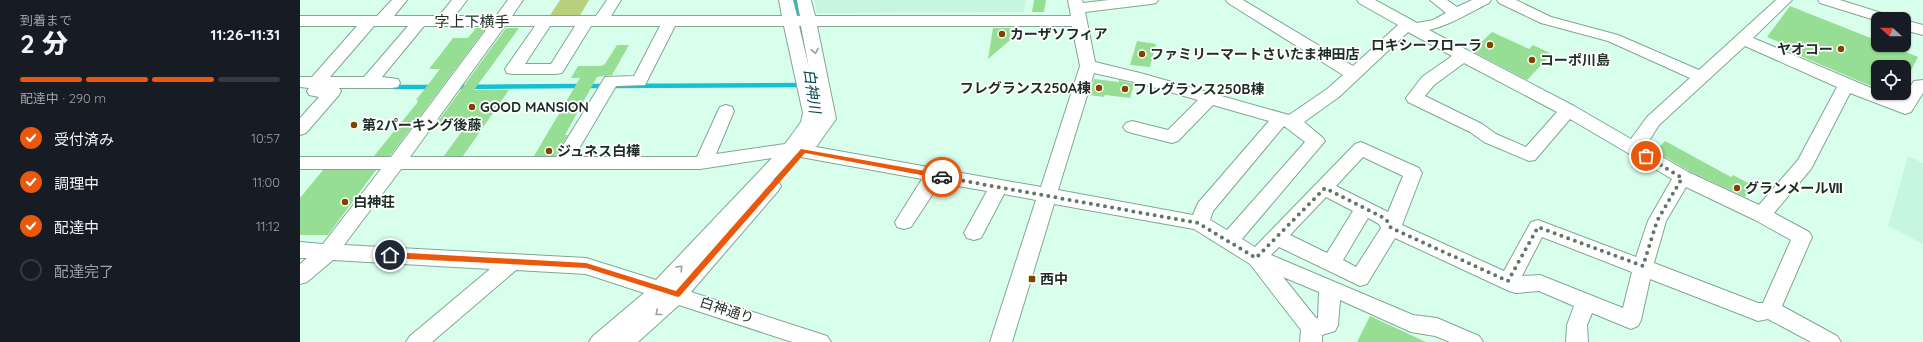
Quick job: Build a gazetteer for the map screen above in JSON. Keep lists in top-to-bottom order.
{
  "streets": {
    "street": ["白神通り"]
  },
  "districts": ["字上下横手"],
  "water": ["白神川"],
  "places": {
    "other": [
      "カーザソフィア",
      "ロキシーフローラ",
      "ヤオコー",
      "ファミリーマートさいたま神田店",
      "コーポ川島",
      "フレグランス250A棟",
      "フレグランス250B棟",
      "GOOD MANSION",
      "第2パーキング後藤",
      "ジュネス白樺",
      "グランメールⅦ",
      "白神荘"
    ],
    "transit": ["西中"]
  },
  "north": "left",
  "page": {
    "heading": ["2 分", "到着まで", "11:26–11:31"],
    "bar": "配達中 · 290 m",
    "list": [
      ["受付済み", "10:57"],
      ["調理中", "11:00"],
      ["配達中", "11:12"],
      "配達完了"
    ]
  }
}
